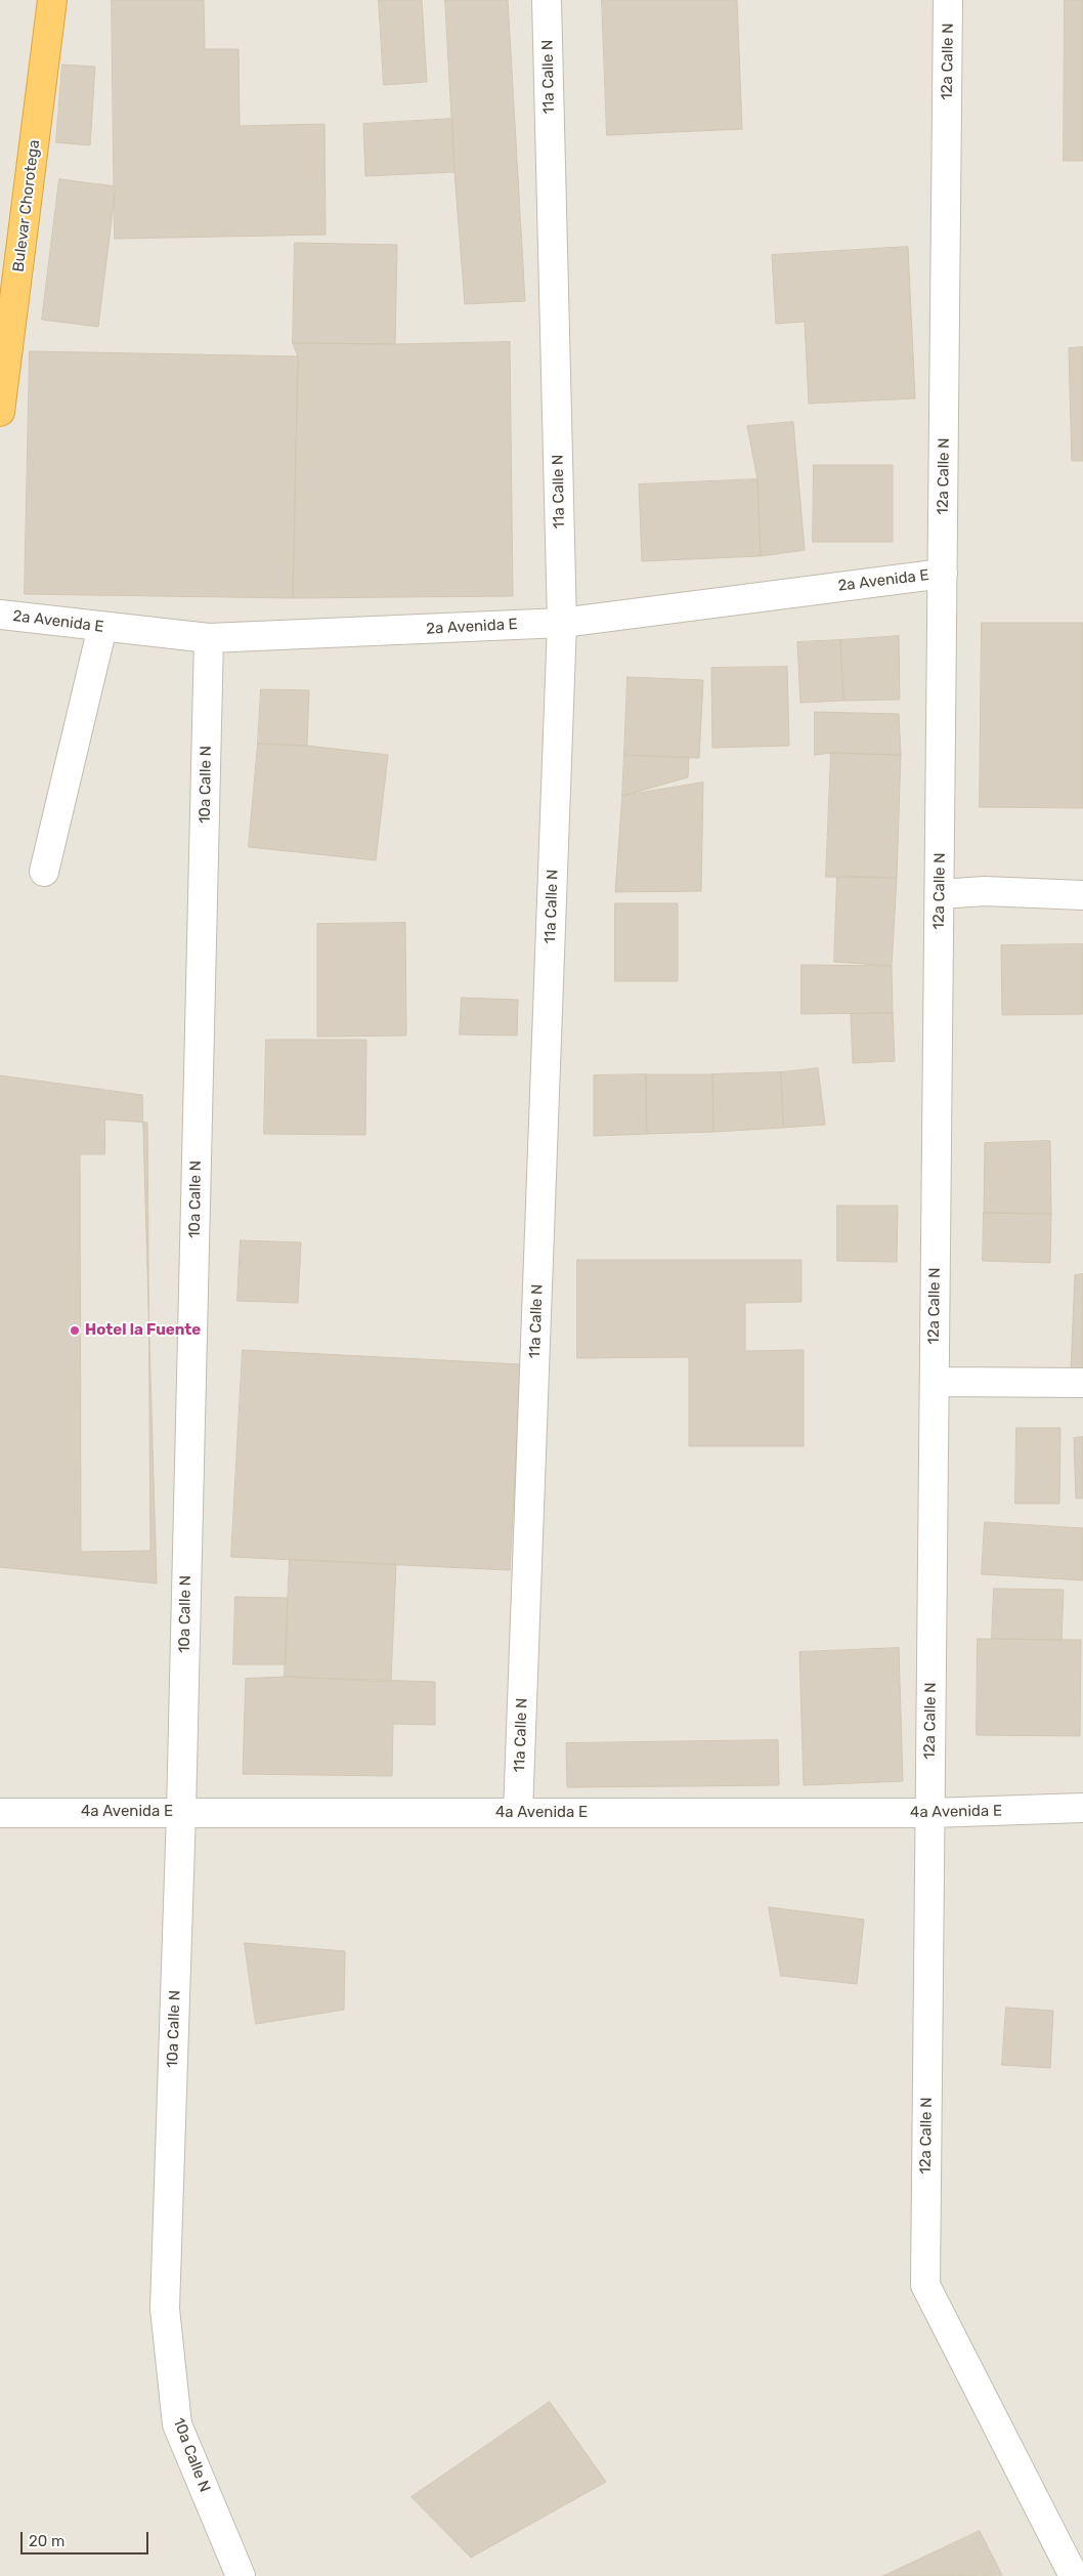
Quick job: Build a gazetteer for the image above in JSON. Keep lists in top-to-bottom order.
{
  "streets": {
    "highway": ["Bulevar Chorotega"],
    "street": [
      "12a Calle N",
      "11a Calle N",
      "2a Avenida E",
      "10a Calle N",
      "4a Avenida E"
    ]
  },
  "crossings": [
    ["12a Calle N", "2a Avenida E"],
    ["12a Calle N", "4a Avenida E"],
    ["11a Calle N", "2a Avenida E"],
    ["11a Calle N", "4a Avenida E"],
    ["2a Avenida E", "10a Calle N"],
    ["10a Calle N", "4a Avenida E"]
  ],
  "places": ["Hotel la Fuente"],
  "scale_bar": "20 m"
}
